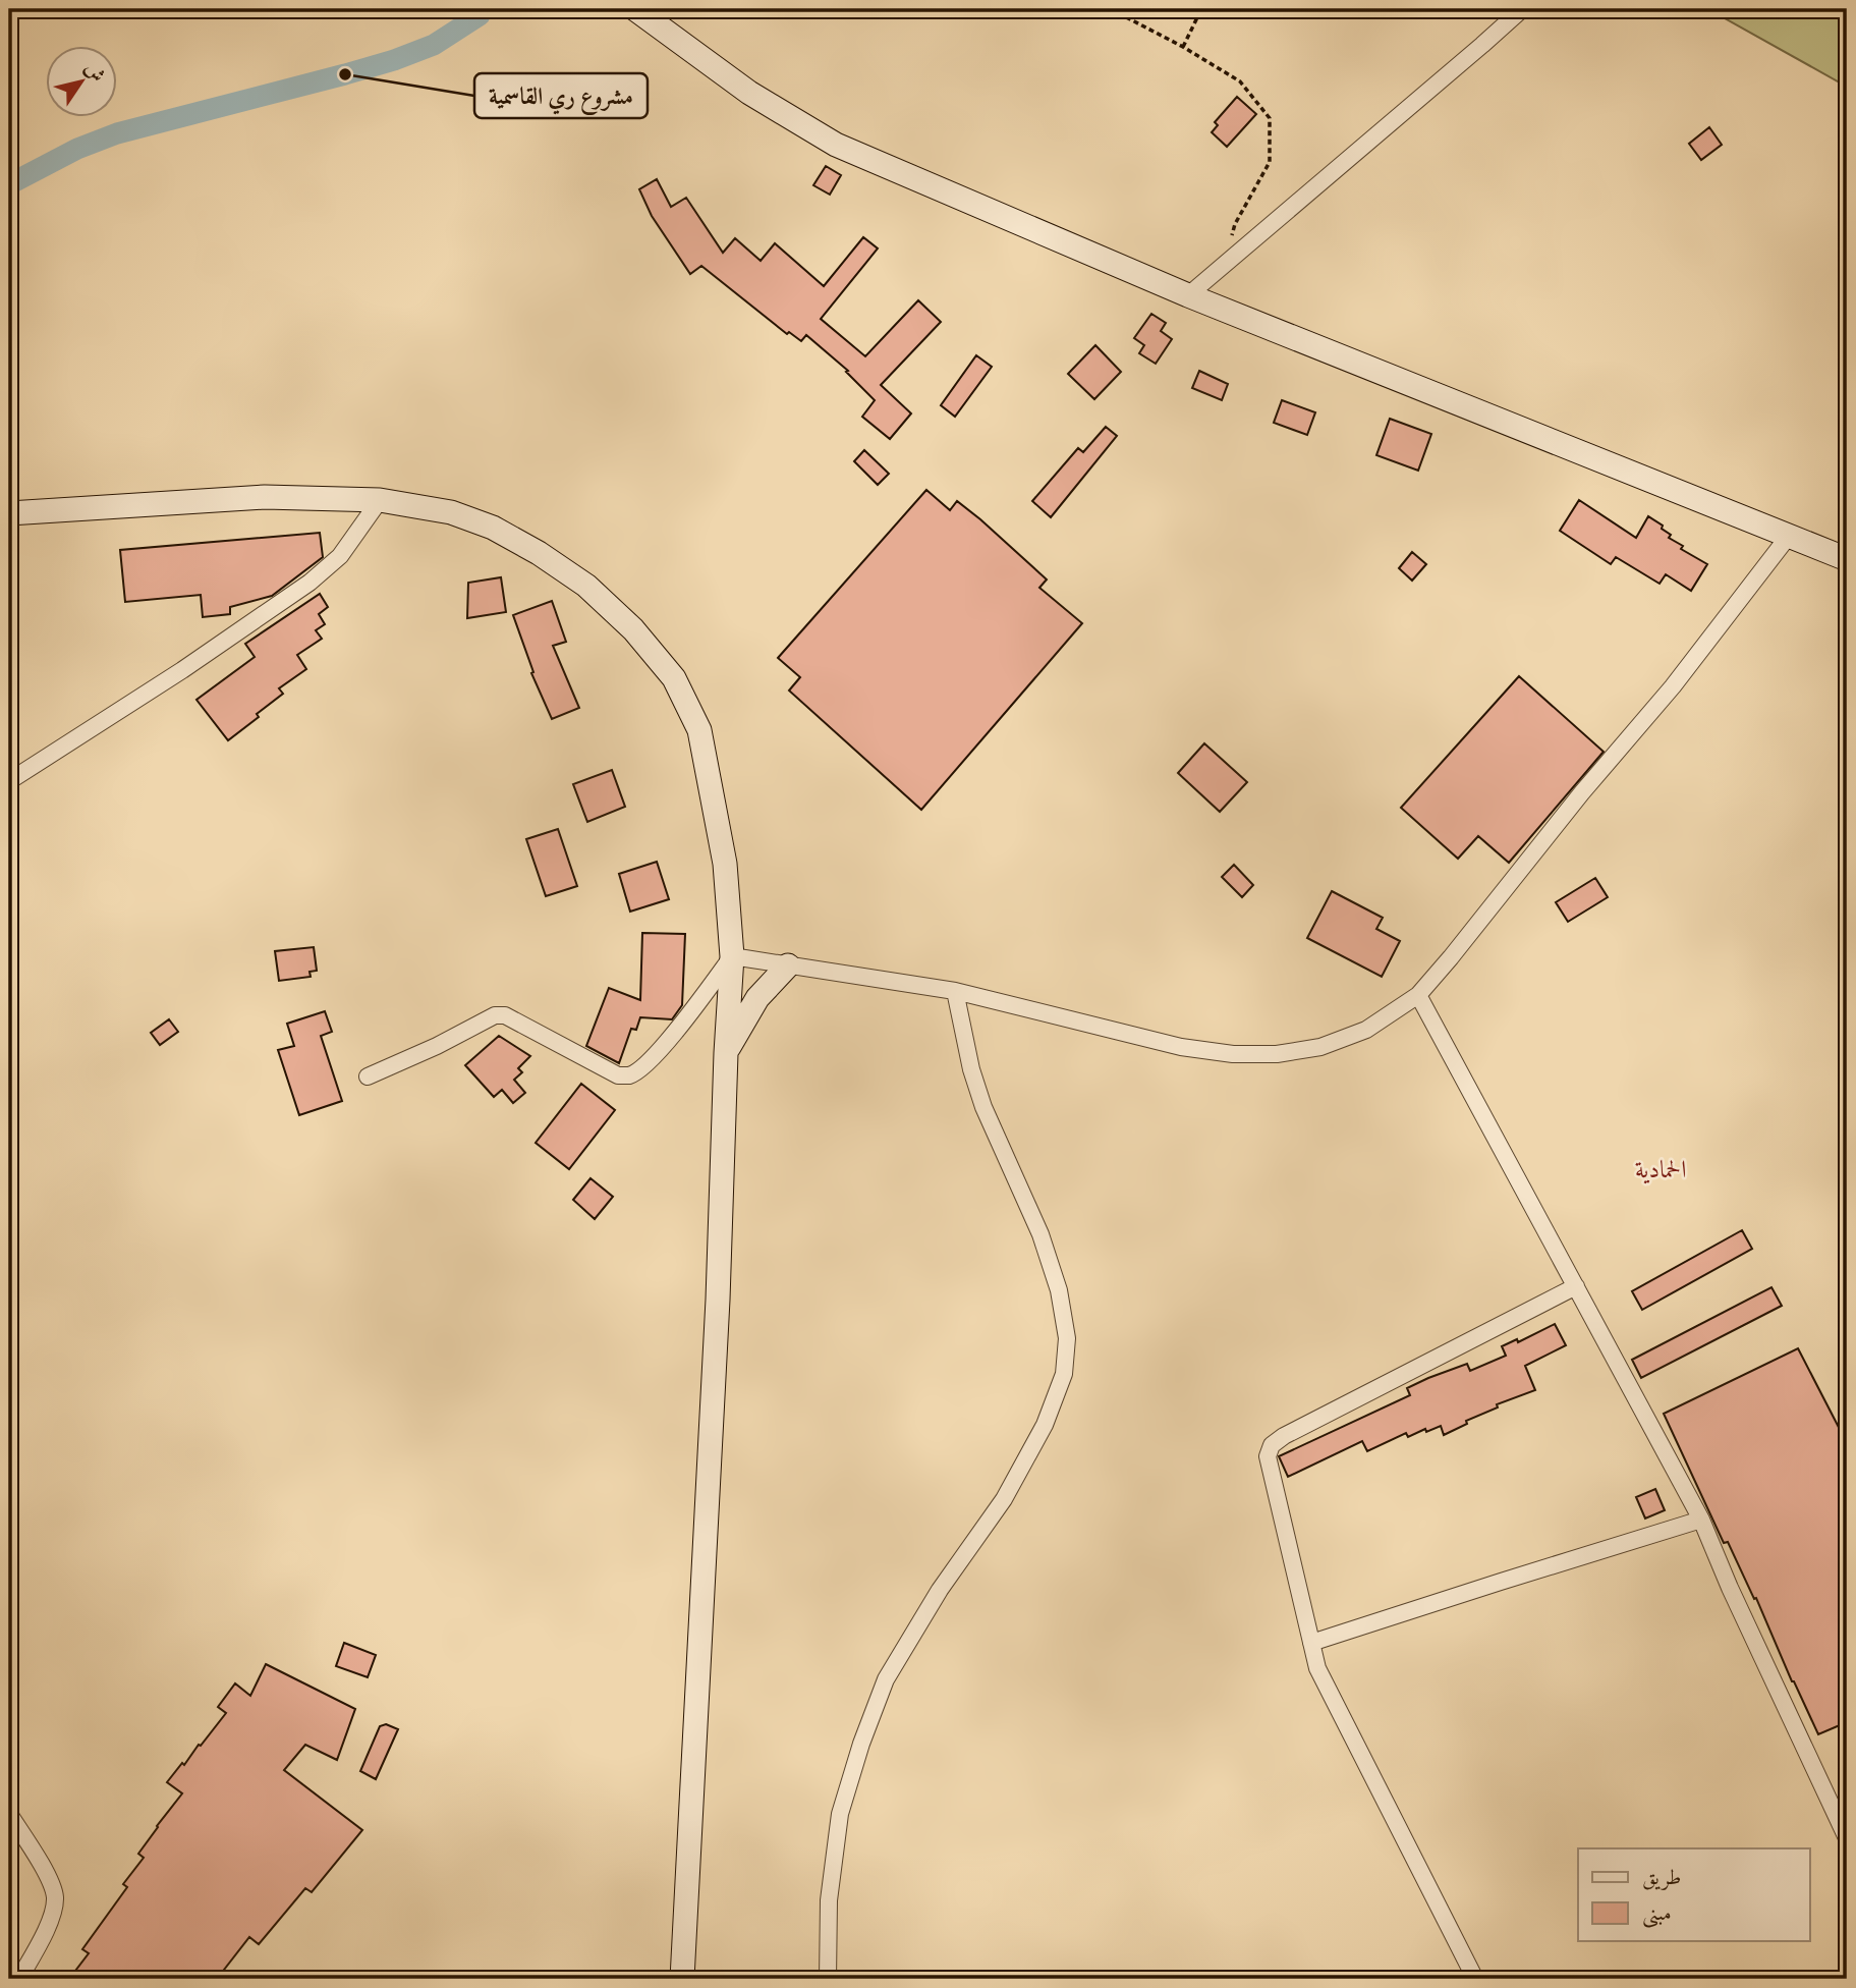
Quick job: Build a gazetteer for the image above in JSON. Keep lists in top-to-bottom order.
{
  "districts": ["الحمادية"],
  "places": ["مشروع ري القاسمية"],
  "legend": ["طريق", "مبنى"],
  "north": "top right"
}
